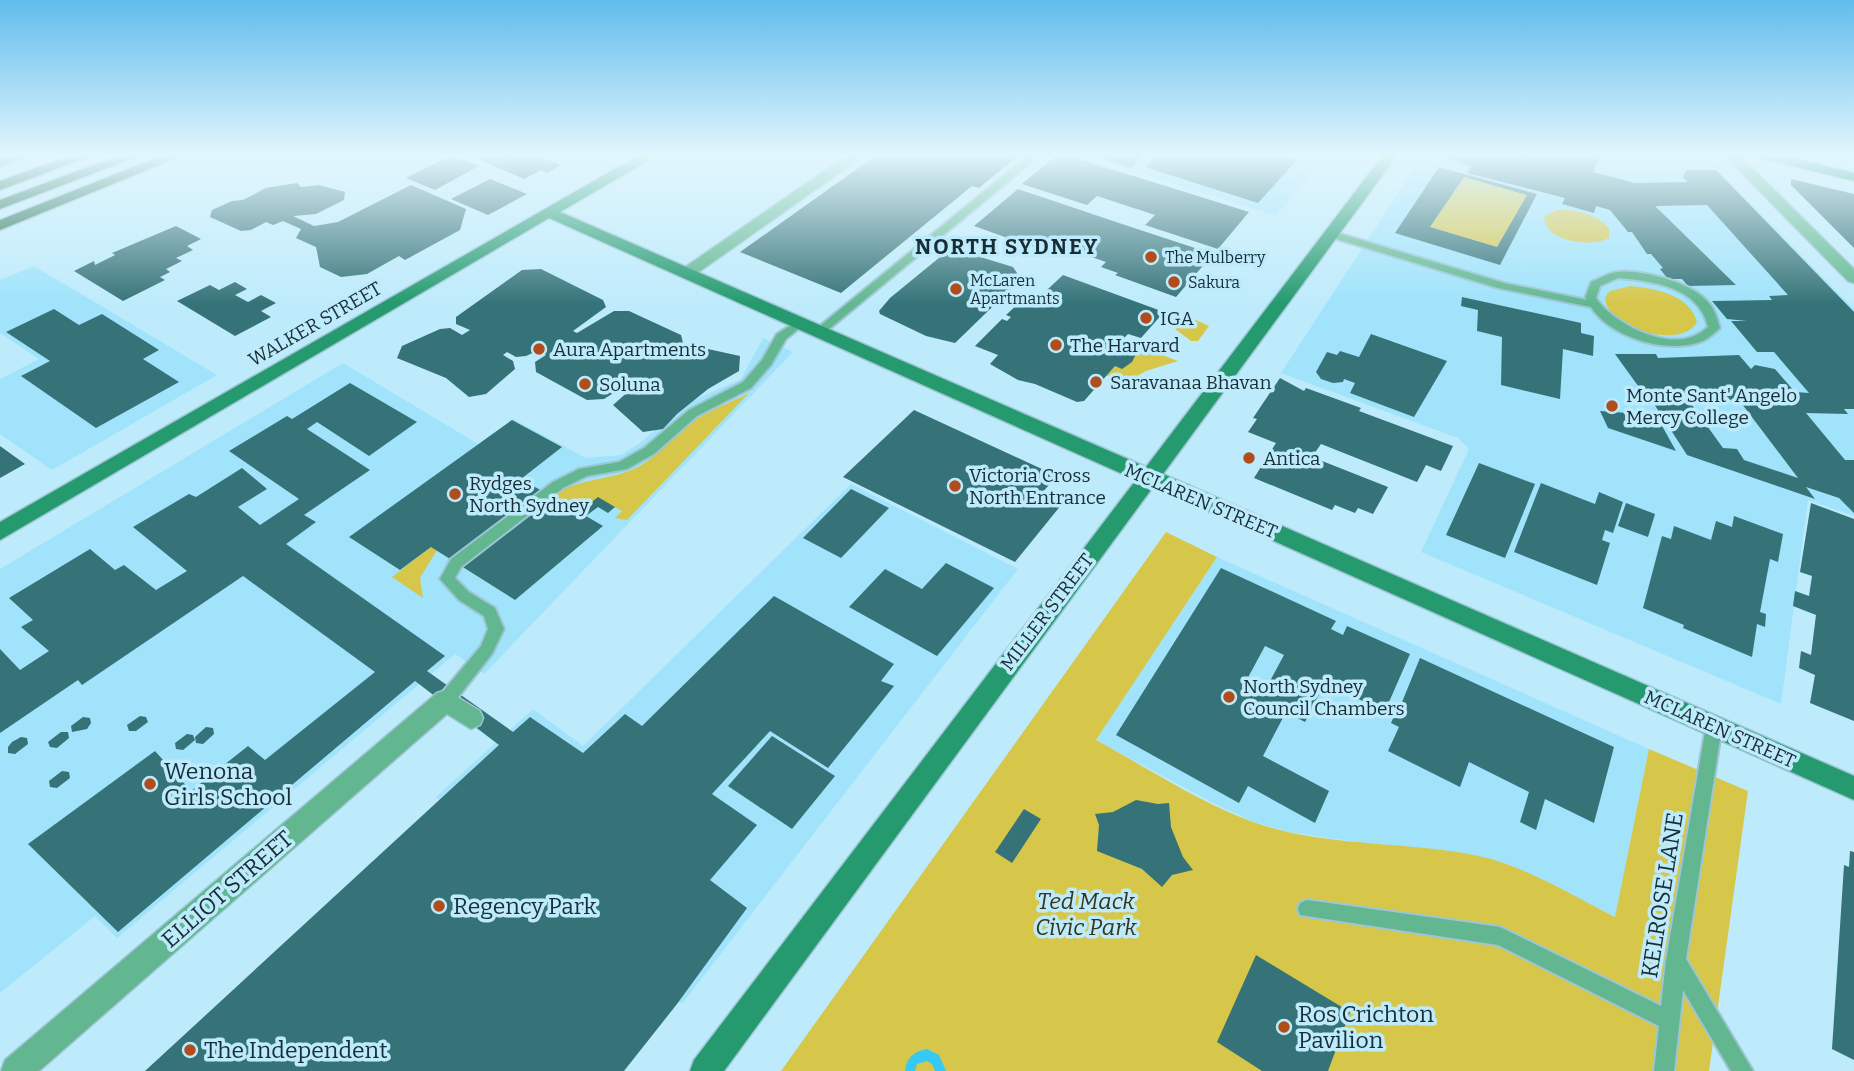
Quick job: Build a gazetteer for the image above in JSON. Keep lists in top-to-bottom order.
{
  "streets": {
    "street": [
      "WALKER STREET",
      "MCLAREN STREET",
      "MILLER STREET",
      "ELLIOT STREET"
    ],
    "lane": ["KELROSE LANE"]
  },
  "crossings": [
    ["WALKER STREET", "MCLAREN STREET"],
    ["MCLAREN STREET", "MILLER STREET"],
    ["MCLAREN STREET", "KELROSE LANE"]
  ],
  "districts": ["NORTH SYDNEY"],
  "parks": ["Ted Mack Civic Park"],
  "places": [
    "The Mulberry",
    "Sakura",
    "McLaren Apartmants",
    "IGA",
    "The Harvard",
    "Aura Apartments",
    "Saravanaa Bhavan",
    "Soluna",
    "Monte Sant' Angelo Mercy College",
    "Antica",
    "Victoria Cross North Entrance",
    "Rydges North Sydney",
    "North Sydney Council Chambers",
    "Wenona Girls School",
    "Regency Park",
    "Ros Crichton Pavilion",
    "The Independent"
  ]
}
